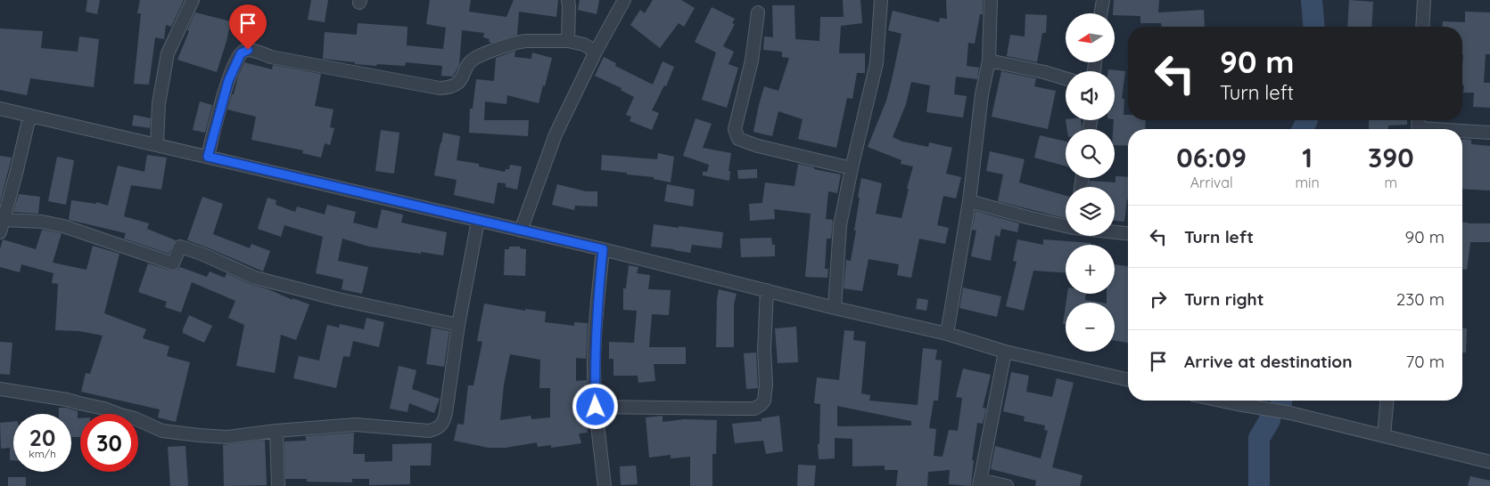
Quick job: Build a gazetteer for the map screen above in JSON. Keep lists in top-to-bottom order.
{
  "north": "left",
  "page": {
    "map_buttons": ["+", "−"],
    "turn": ["90 m", "Turn left"],
    "eta": [
      "06:09",
      "Arrival",
      "1",
      "min",
      "390",
      "m"
    ],
    "list": [
      {
        "name": "Turn left",
        "value": "90 m"
      },
      {
        "name": "Turn right",
        "value": "230 m"
      },
      {
        "name": "Arrive at destination",
        "value": "70 m"
      }
    ],
    "speed": "20 km/h",
    "limit": "30"
  }
}
